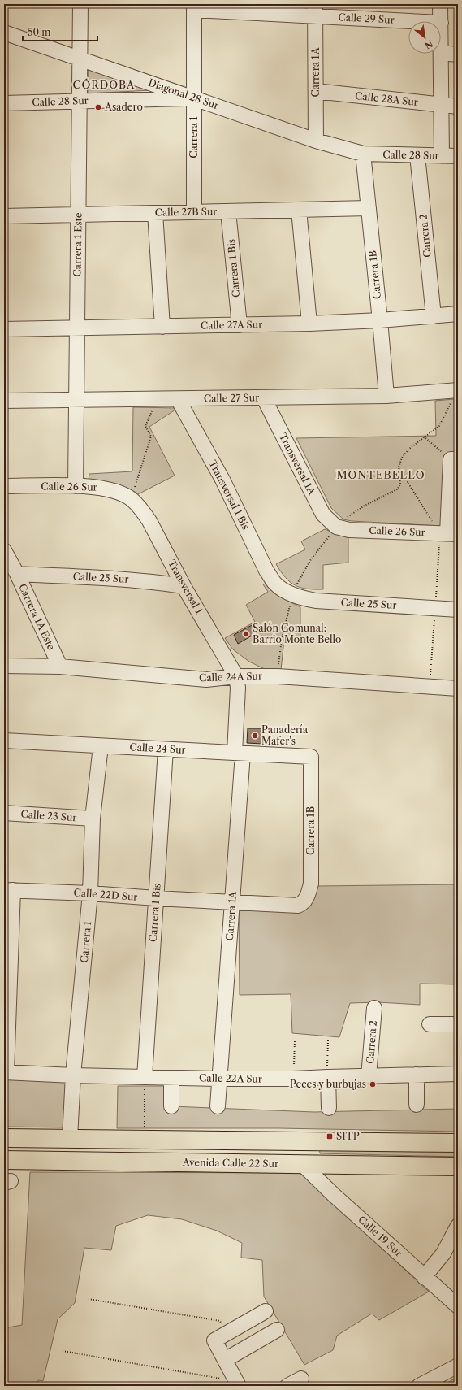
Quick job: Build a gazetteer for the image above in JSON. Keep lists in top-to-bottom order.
{
  "streets": {
    "main road": ["Avenida Calle 22 Sur"],
    "street": [
      "Calle 29 Sur",
      "Carrera 1A",
      "Diagonal 28 Sur",
      "Calle 28A Sur",
      "Calle 28 Sur",
      "Carrera 1",
      "Calle 27B Sur",
      "Carrera 2",
      "Carrera 1 Este",
      "Carrera 1 Bis",
      "Carrera 1B",
      "Calle 27A Sur",
      "Calle 27 Sur",
      "Transversal 1A",
      "Calle 26 Sur",
      "Transversal 1 Bis",
      "Calle 25 Sur",
      "Transversal 1",
      "Carrera 1A Este",
      "Calle 24A Sur",
      "Calle 24 Sur",
      "Calle 23 Sur",
      "Calle 22D Sur",
      "Calle 22A Sur",
      "Calle 19 Sur"
    ]
  },
  "crossings": [
    ["Calle 29 Sur", "Carrera 1A"],
    ["Calle 29 Sur", "Carrera 1"],
    ["Carrera 1A", "Diagonal 28 Sur"],
    ["Carrera 1A", "Calle 28A Sur"],
    ["Carrera 1A", "Transversal 1"],
    ["Carrera 1A", "Calle 24A Sur"],
    ["Carrera 1A", "Calle 24 Sur"],
    ["Carrera 1A", "Calle 22D Sur"],
    ["Carrera 1A", "Calle 22A Sur"],
    ["Diagonal 28 Sur", "Calle 28 Sur"],
    ["Diagonal 28 Sur", "Carrera 1"],
    ["Diagonal 28 Sur", "Carrera 1 Este"],
    ["Diagonal 28 Sur", "Carrera 1B"],
    ["Calle 28 Sur", "Carrera 1"],
    ["Calle 28 Sur", "Carrera 2"],
    ["Calle 28 Sur", "Carrera 1 Este"],
    ["Calle 28 Sur", "Carrera 1B"],
    ["Carrera 1", "Calle 27B Sur"],
    ["Carrera 1", "Calle 24 Sur"],
    ["Carrera 1", "Calle 23 Sur"],
    ["Carrera 1", "Calle 22D Sur"],
    ["Carrera 1", "Calle 22A Sur"],
    ["Calle 27B Sur", "Carrera 1 Este"],
    ["Calle 27B Sur", "Carrera 1 Bis"],
    ["Calle 27B Sur", "Carrera 1B"],
    ["Carrera 2", "Calle 27A Sur"],
    ["Carrera 2", "Calle 22A Sur"],
    ["Carrera 1 Este", "Calle 27A Sur"],
    ["Carrera 1 Este", "Calle 27 Sur"],
    ["Carrera 1 Este", "Calle 26 Sur"],
    ["Carrera 1 Bis", "Calle 27A Sur"],
    ["Carrera 1 Bis", "Calle 24 Sur"],
    ["Carrera 1 Bis", "Calle 22D Sur"],
    ["Carrera 1 Bis", "Calle 22A Sur"],
    ["Carrera 1B", "Calle 27A Sur"],
    ["Carrera 1B", "Calle 27 Sur"],
    ["Carrera 1B", "Calle 24 Sur"],
    ["Carrera 1B", "Calle 22D Sur"],
    ["Calle 27 Sur", "Transversal 1A"],
    ["Calle 27 Sur", "Transversal 1 Bis"],
    ["Transversal 1A", "Calle 26 Sur"],
    ["Calle 26 Sur", "Transversal 1"],
    ["Transversal 1 Bis", "Calle 25 Sur"],
    ["Calle 25 Sur", "Transversal 1"],
    ["Calle 25 Sur", "Carrera 1A Este"],
    ["Transversal 1", "Calle 24A Sur"],
    ["Carrera 1A Este", "Calle 24A Sur"],
    ["Avenida Calle 22 Sur", "Calle 19 Sur"]
  ],
  "districts": ["CÓRDOBA", "MONTEBELLO"],
  "places": {
    "other": [
      "Asadero",
      "Salón Comunal: Barrio Monte Bello",
      "Panadería Mafer's",
      "Peces y burbujas"
    ],
    "transit": ["SITP"]
  },
  "scale_bar": "50 m",
  "north": "bottom right"
}
